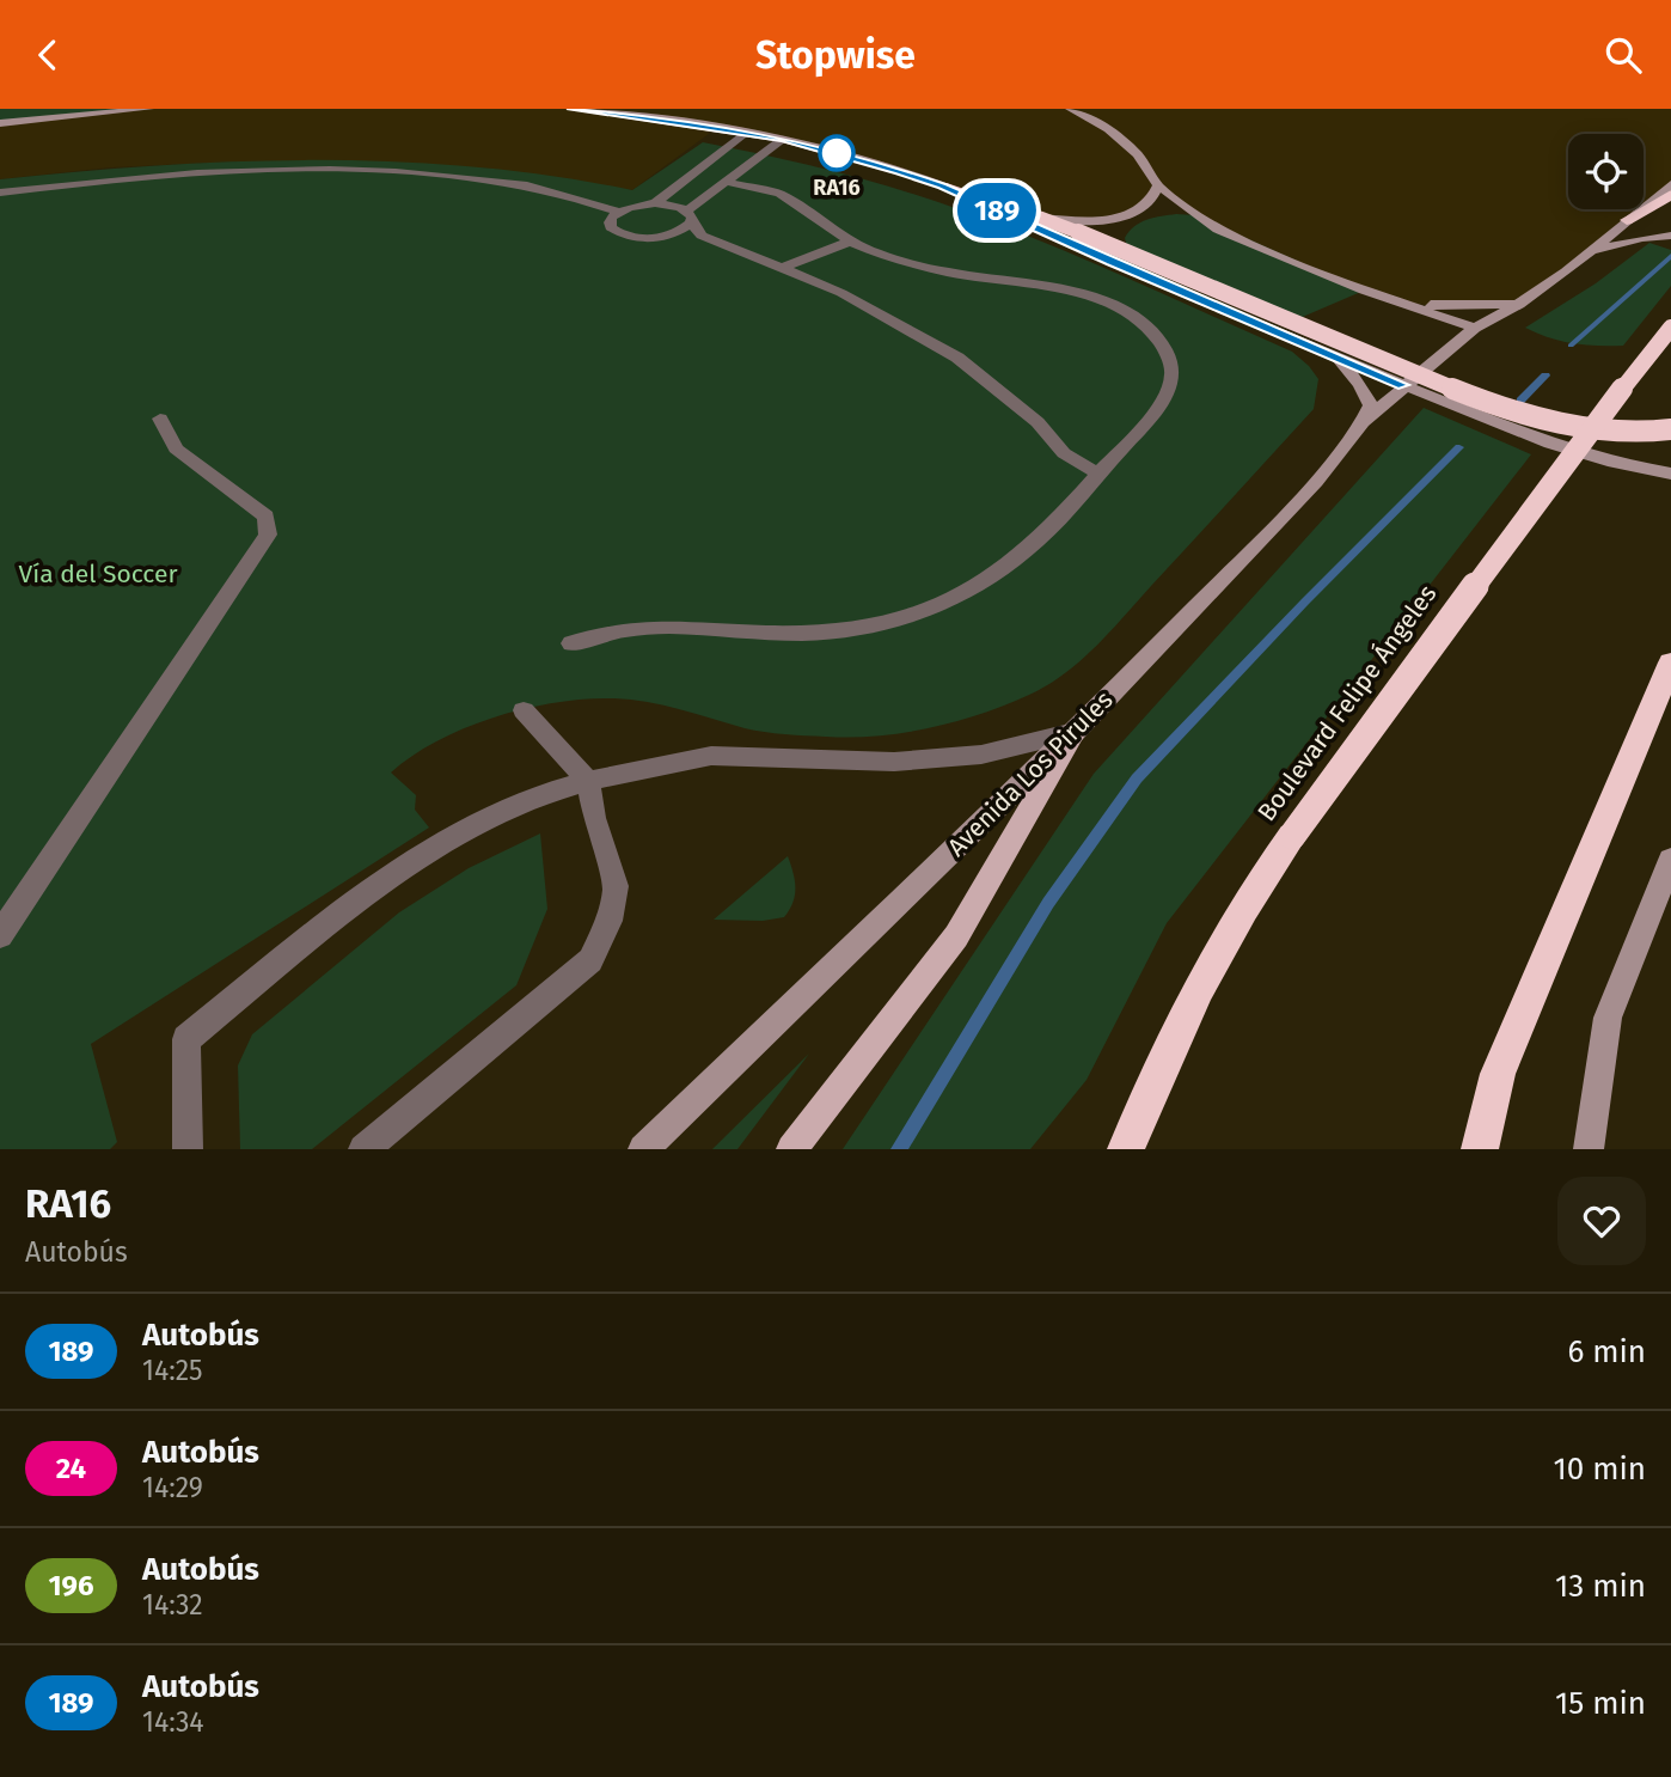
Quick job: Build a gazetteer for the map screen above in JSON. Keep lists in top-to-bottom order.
{
  "streets": {
    "highway": ["Boulevard Felipe Ángeles"],
    "main road": ["Avenida Los Pirules"]
  },
  "parks": ["Vía del Soccer"],
  "places": ["RA16"],
  "lines": ["bus line 189"],
  "page": {
    "header": "Stopwise",
    "on_map": "189",
    "heading": ["RA16", "Autobús"],
    "list": [
      {
        "mark": "189",
        "name": "Autobús",
        "note": "14:25",
        "value": "6 min"
      },
      {
        "mark": "24",
        "name": "Autobús",
        "note": "14:29",
        "value": "10 min"
      },
      {
        "mark": "196",
        "name": "Autobús",
        "note": "14:32",
        "value": "13 min"
      },
      {
        "mark": "189",
        "name": "Autobús",
        "note": "14:34",
        "value": "15 min"
      }
    ]
  }
}
